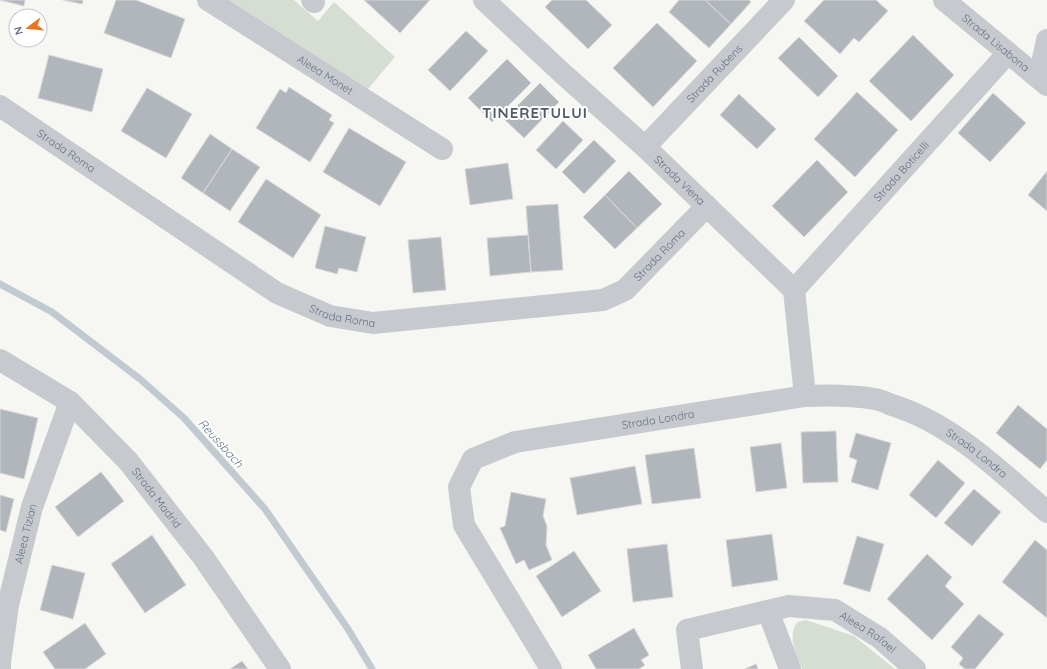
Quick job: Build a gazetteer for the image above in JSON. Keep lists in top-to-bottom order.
{
  "streets": {
    "street": [
      "Strada Lisabona",
      "Strada Rubens",
      "Aleea Monet",
      "Strada Roma",
      "Strada Boticelli",
      "Strada Viena",
      "Strada Londra",
      "Strada Madrid",
      "Aleea Tizian",
      "Aleea Rafael"
    ]
  },
  "crossings": [
    ["Strada Lisabona", "Strada Boticelli"],
    ["Strada Rubens", "Strada Viena"],
    ["Strada Roma", "Strada Viena"],
    ["Strada Boticelli", "Strada Viena"],
    ["Strada Madrid", "Aleea Tizian"]
  ],
  "districts": ["TINERETULUI"],
  "water": ["Reussbach"],
  "north": "left"
}
